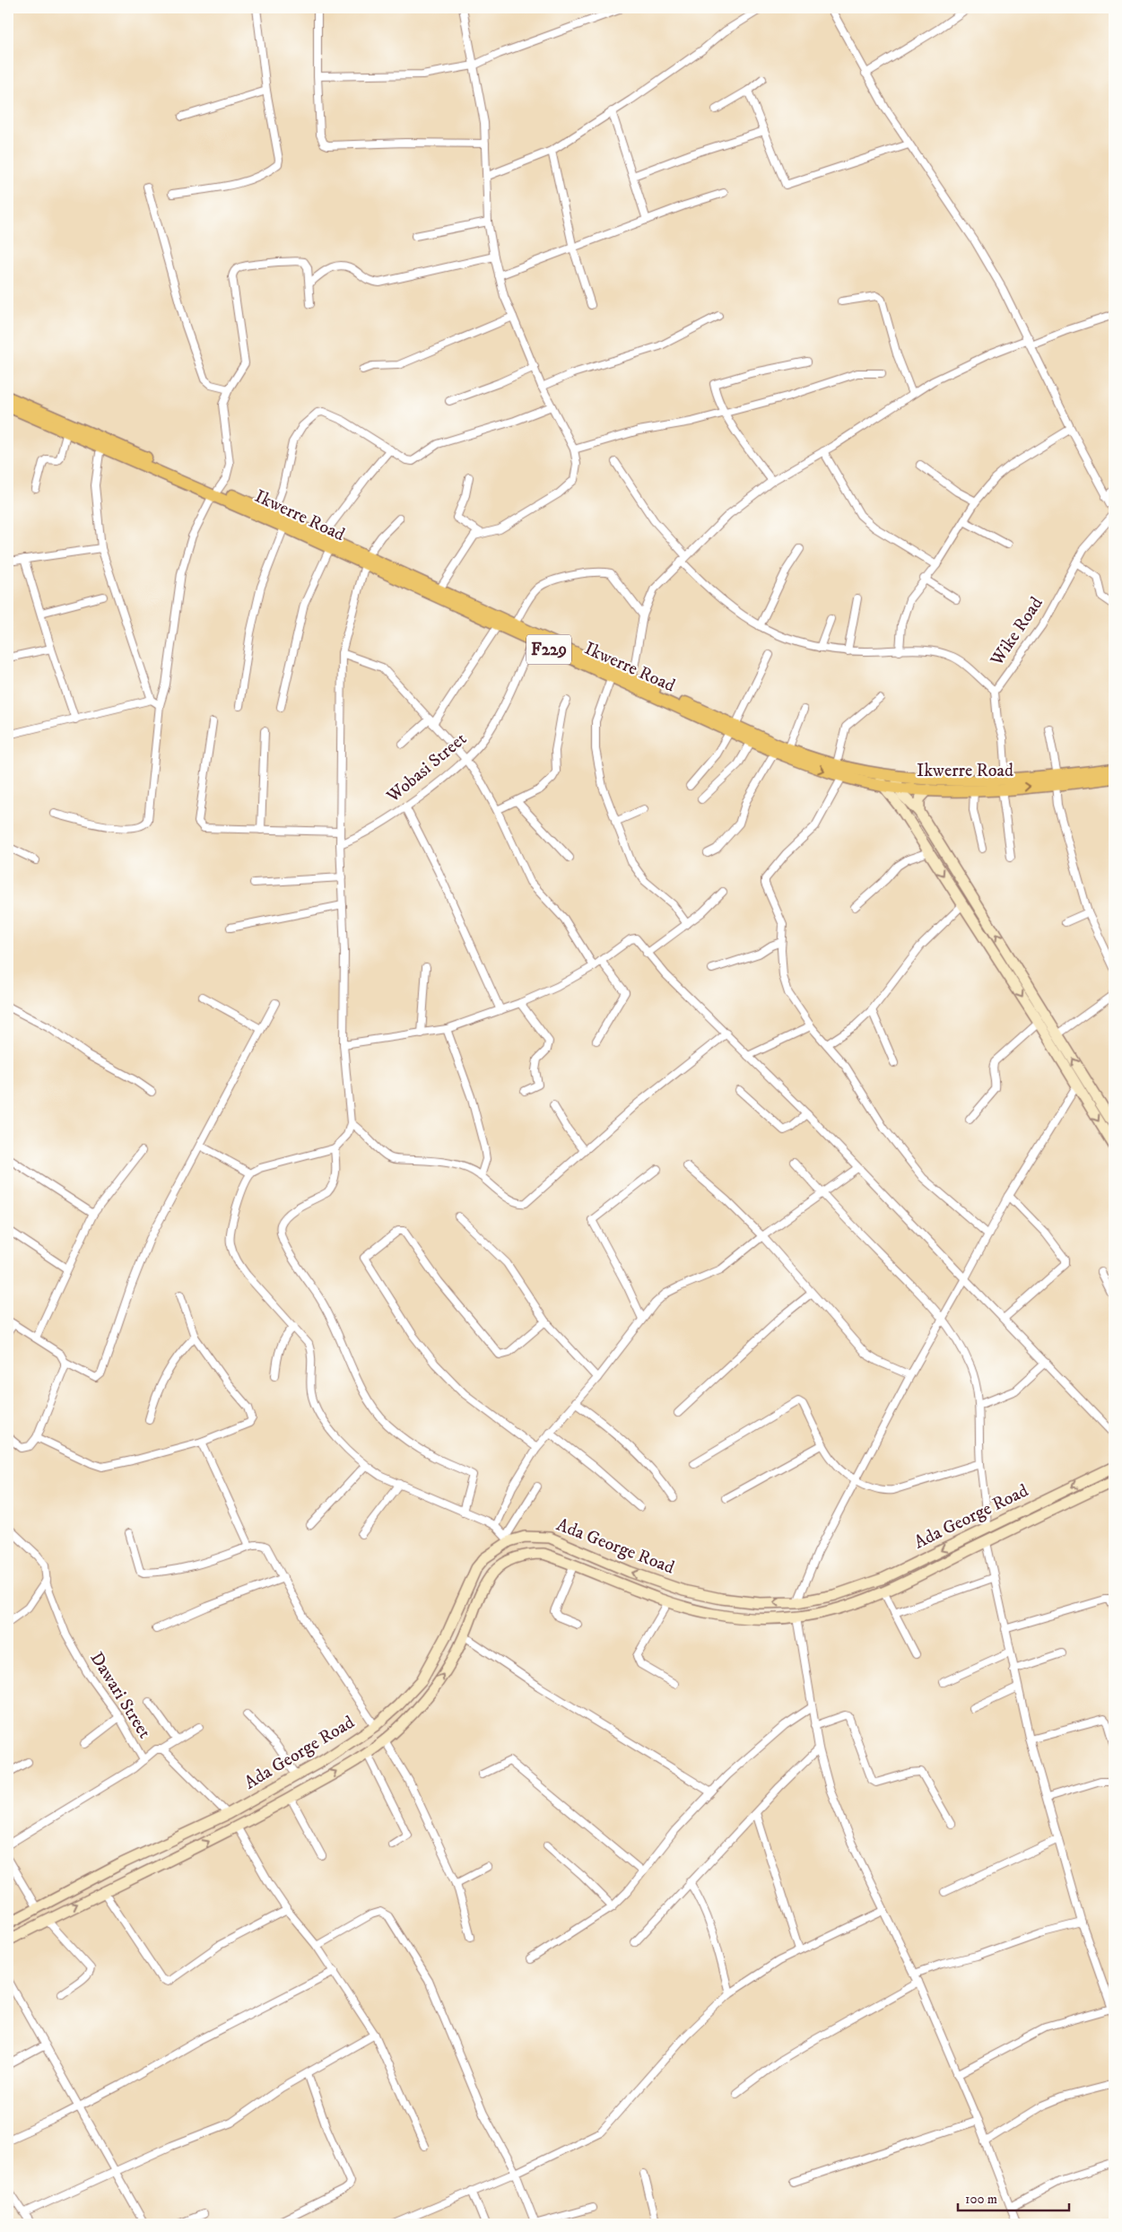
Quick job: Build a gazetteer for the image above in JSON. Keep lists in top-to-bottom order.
{
  "streets": {
    "main road": ["Ikwerre Road", "F229", "Ada George Road"],
    "street": ["Wike Road", "Wobasi Street", "Dawari Street"]
  },
  "crossings": [
    ["Ikwerre Road", "Wike Road"],
    ["Ikwerre Road", "Wobasi Street"],
    ["Ada George Road", "Dawari Street"]
  ],
  "scale_bar": "100 m"
}
